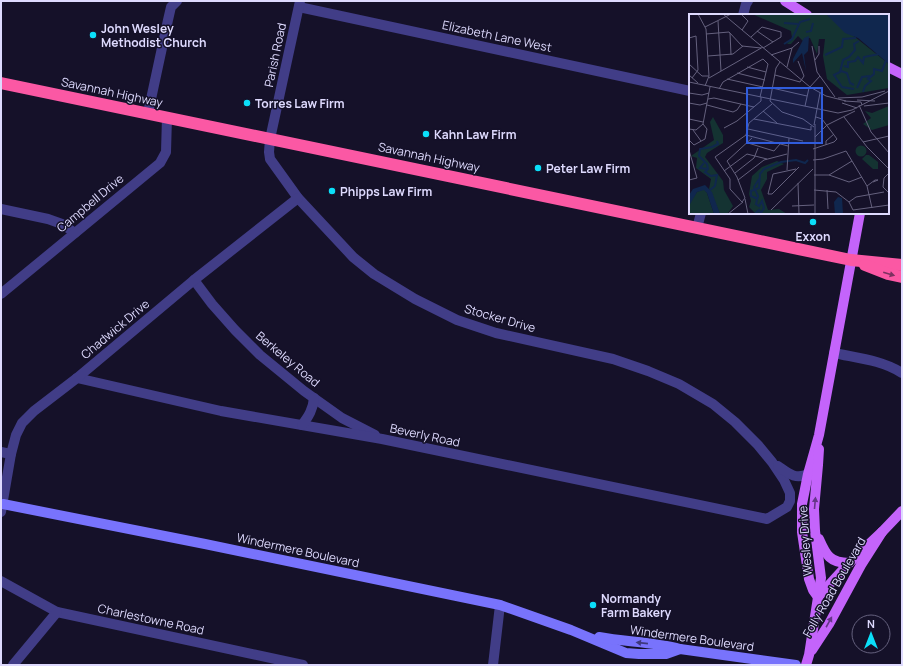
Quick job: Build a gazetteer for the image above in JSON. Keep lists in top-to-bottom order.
{
  "streets": {
    "highway": ["Savannah Highway"],
    "main road": ["Wesley Drive", "Folly Road Boulevard"],
    "street": [
      "Elizabeth Lane West",
      "Parish Road",
      "Campbell Drive",
      "Stocker Drive",
      "Chadwick Drive",
      "Berkeley Road",
      "Beverly Road",
      "Windermere Boulevard",
      "Charlestowne Road"
    ]
  },
  "crossings": [
    ["Elizabeth Lane West", "Parish Road"],
    ["Parish Road", "Savannah Highway"],
    ["Parish Road", "Stocker Drive"],
    ["Savannah Highway", "Campbell Drive"],
    ["Savannah Highway", "Stocker Drive"],
    ["Savannah Highway", "Wesley Drive"],
    ["Stocker Drive", "Chadwick Drive"],
    ["Stocker Drive", "Beverly Road"],
    ["Stocker Drive", "Wesley Drive"],
    ["Chadwick Drive", "Berkeley Road"],
    ["Chadwick Drive", "Beverly Road"],
    ["Chadwick Drive", "Windermere Boulevard"],
    ["Berkeley Road", "Beverly Road"],
    ["Wesley Drive", "Folly Road Boulevard"]
  ],
  "places": [
    "John Wesley Methodist Church",
    "Torres Law Firm",
    "Kahn Law Firm",
    "Peter Law Firm",
    "Phipps Law Firm",
    "Exxon",
    "Normandy Farm Bakery"
  ],
  "north": "top"
}
